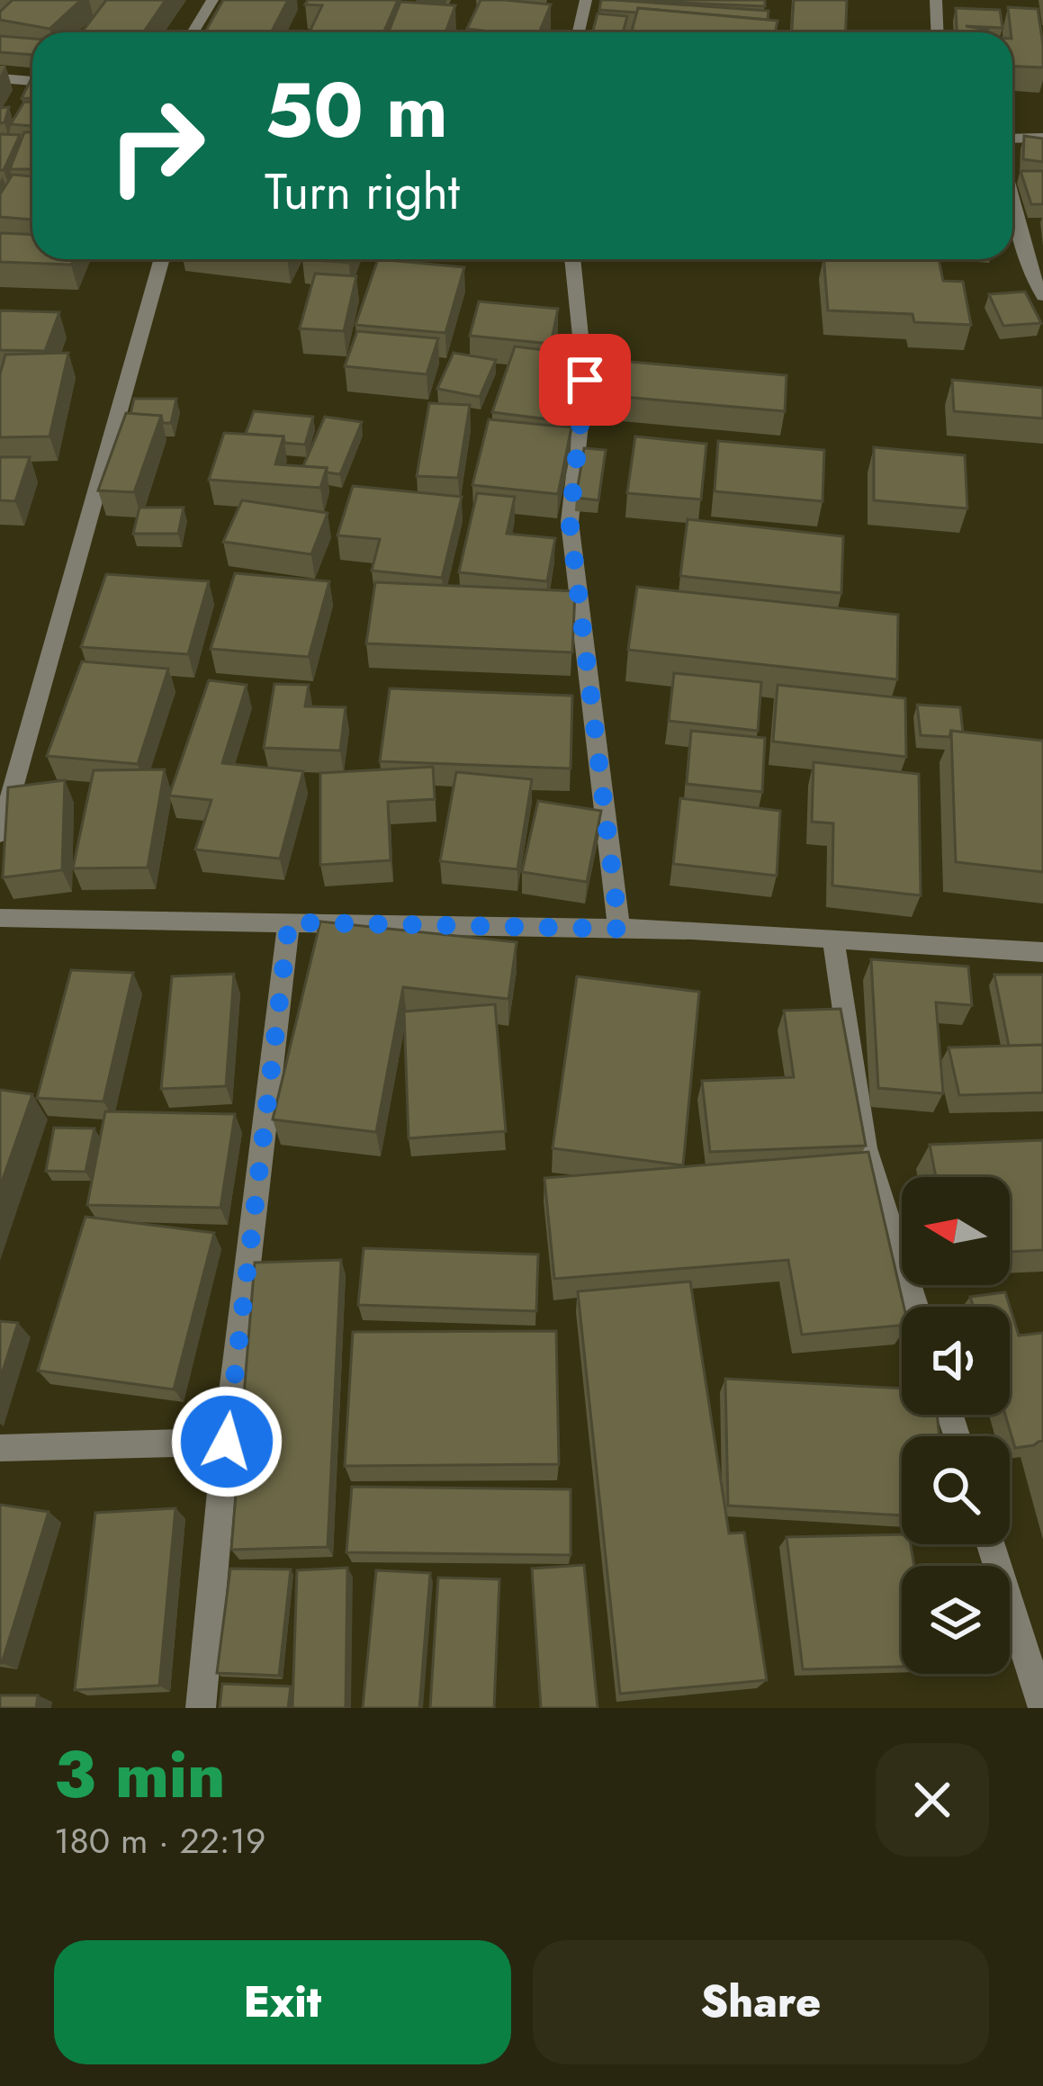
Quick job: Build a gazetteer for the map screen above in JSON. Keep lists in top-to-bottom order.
{
  "north": "left",
  "page": {
    "turn": ["50 m", "Turn right"],
    "heading": ["3 min", "180 m · 22:19"],
    "buttons": ["Exit", "Share"]
  }
}
